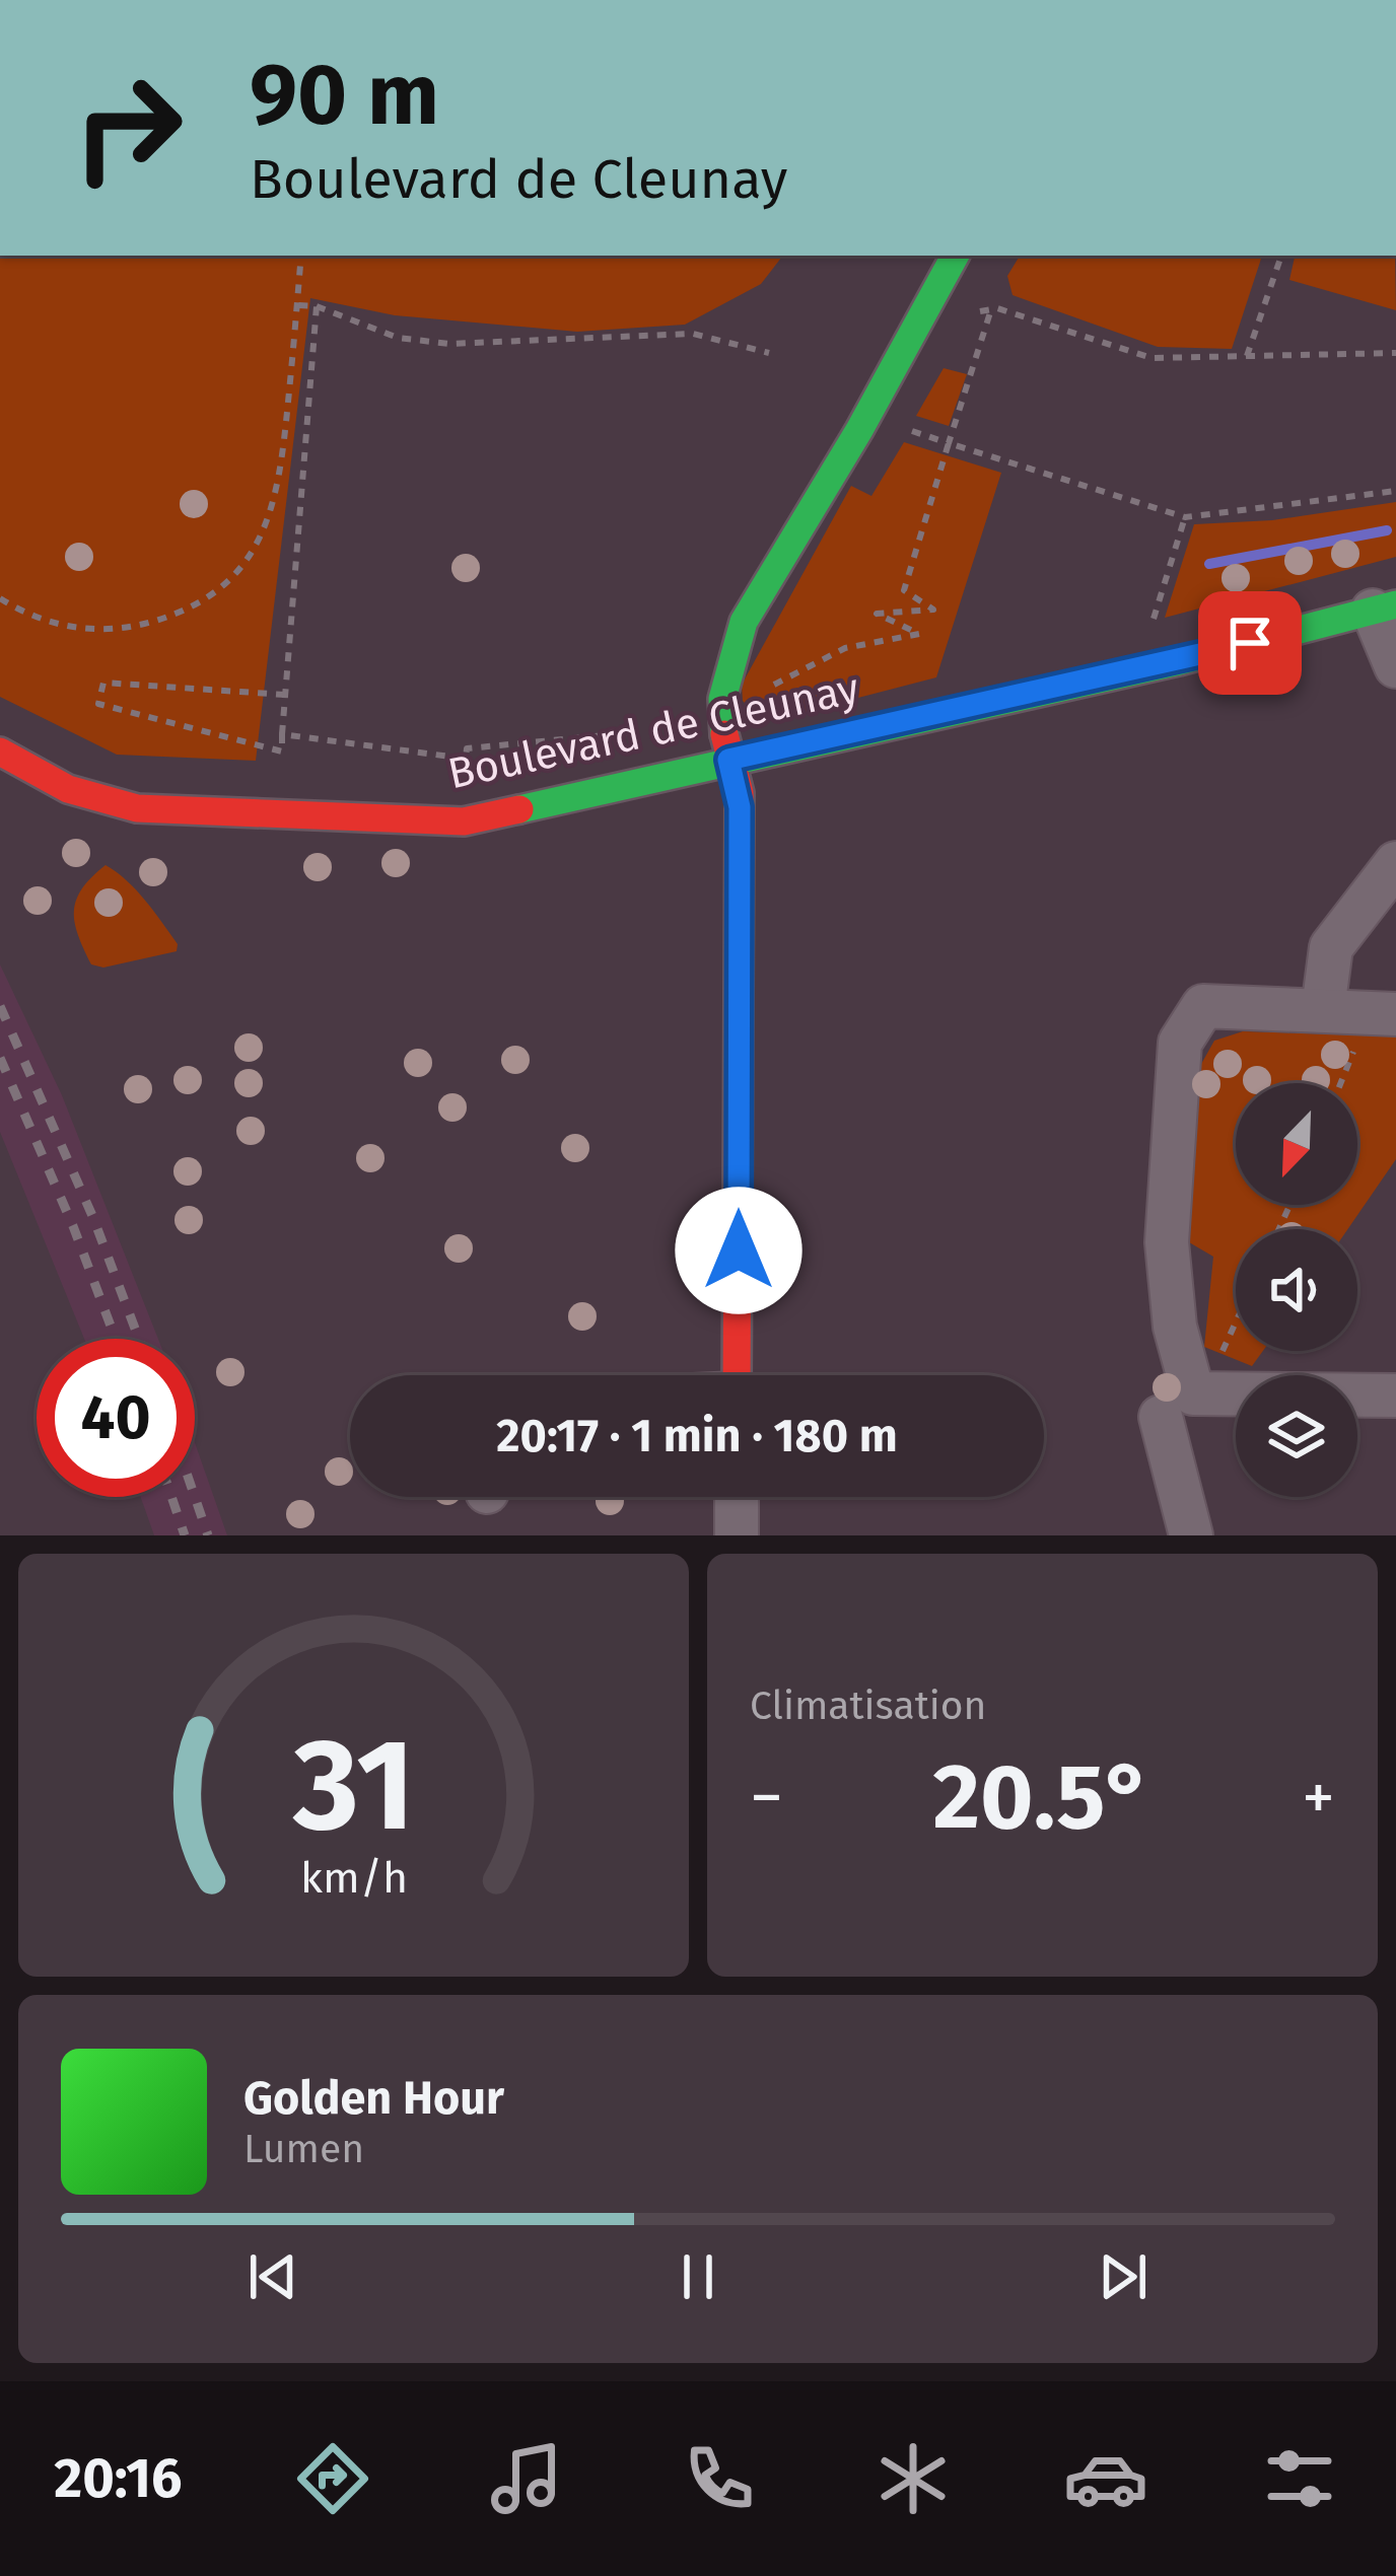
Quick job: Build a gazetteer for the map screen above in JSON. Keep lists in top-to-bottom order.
{
  "streets": {
    "main road": ["Boulevard de Cleunay"]
  },
  "north": "bottom left",
  "page": {
    "turn": ["90 m", "Boulevard de Cleunay"],
    "limit": "40",
    "trip": "20:17 · 1 min · 180 m",
    "tile": "Climatisation",
    "heat": ["−", "20.5°", "+"],
    "song": ["Golden Hour", "Lumen"],
    "tabs": "20:16",
    "gauge": ["31", "km/h"]
  }
}
